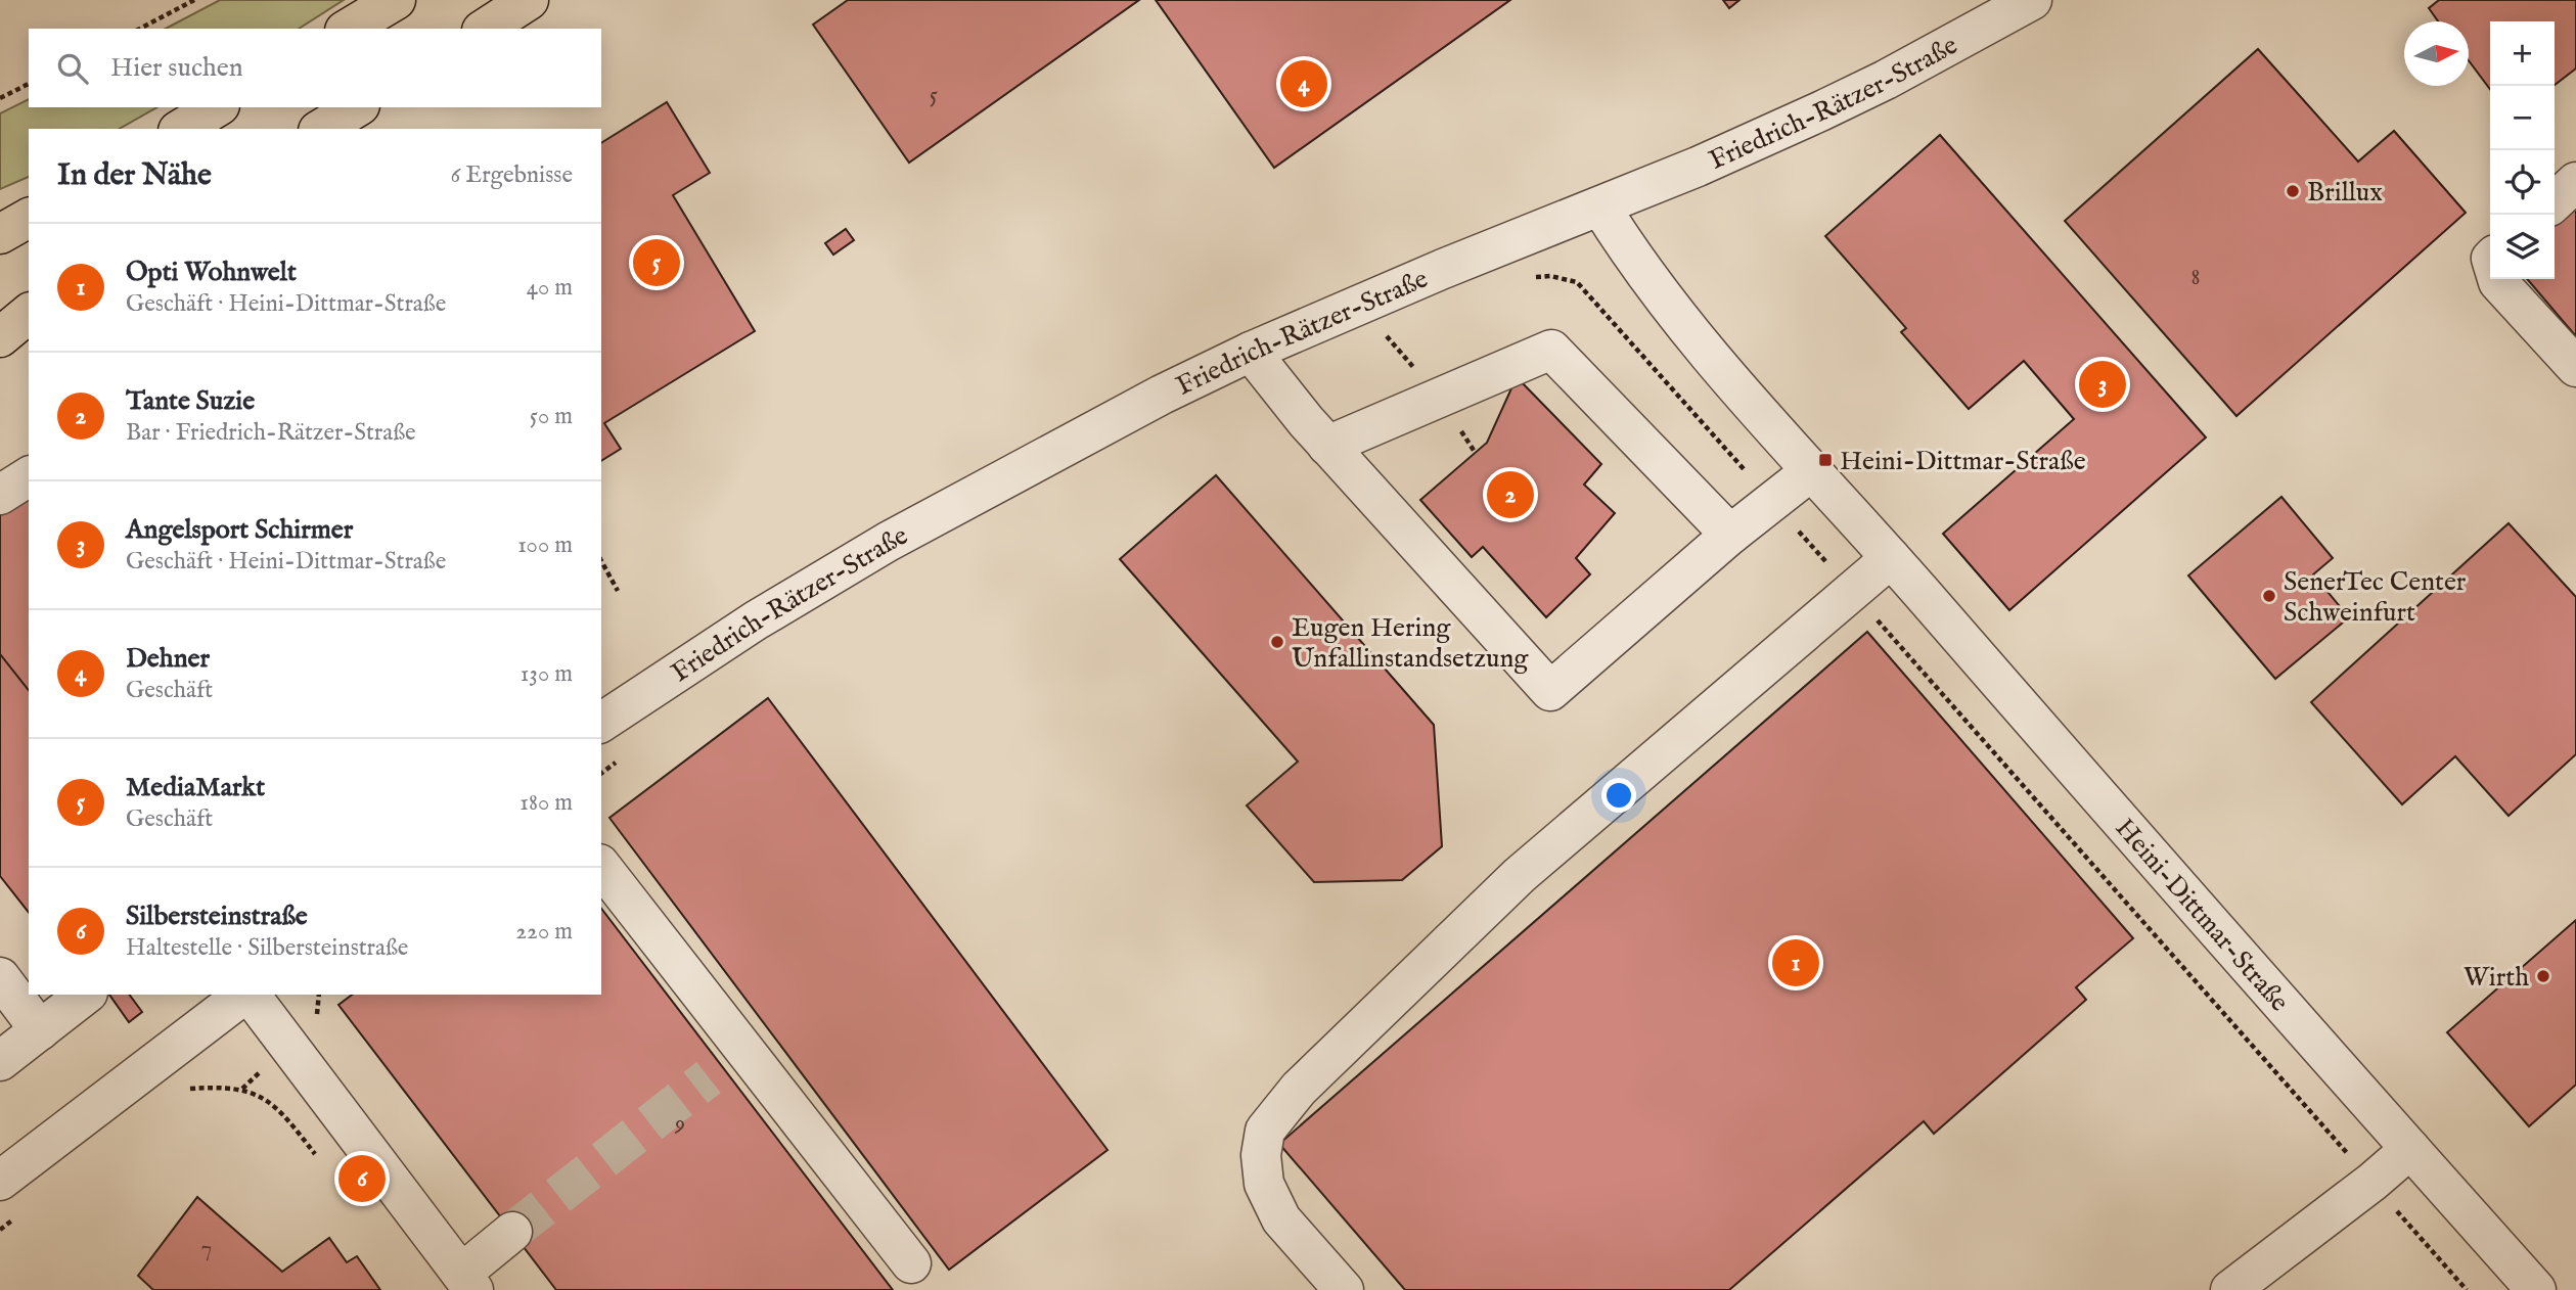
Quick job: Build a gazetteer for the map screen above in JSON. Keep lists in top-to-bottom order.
{
  "streets": {
    "street": ["Friedrich-Rätzer-Straße", "Heini-Dittmar-Straße"]
  },
  "crossings": [
    ["Friedrich-Rätzer-Straße", "Heini-Dittmar-Straße"]
  ],
  "places": {
    "other": [
      "Brillux",
      "SenerTec Center Schweinfurt",
      "Eugen Hering Unfallinstandsetzung",
      "Wirth"
    ],
    "transit": ["Heini-Dittmar-Straße"]
  },
  "house_numbers": [
    "5",
    "8",
    "9",
    "7"
  ],
  "north": "right",
  "page": {
    "map_buttons": ["+", "−"],
    "search": "Hier suchen",
    "pins": [
      "4",
      "5",
      "3",
      "2",
      "1",
      "6"
    ],
    "heading": ["In der Nähe", "6 Ergebnisse"],
    "list": [
      {
        "mark": "1",
        "name": "Opti Wohnwelt",
        "note": "Geschäft · Heini-Dittmar-Straße",
        "value": "40 m"
      },
      {
        "mark": "2",
        "name": "Tante Suzie",
        "note": "Bar · Friedrich-Rätzer-Straße",
        "value": "50 m"
      },
      {
        "mark": "3",
        "name": "Angelsport Schirmer",
        "note": "Geschäft · Heini-Dittmar-Straße",
        "value": "100 m"
      },
      {
        "mark": "4",
        "name": "Dehner",
        "note": "Geschäft",
        "value": "130 m"
      },
      {
        "mark": "5",
        "name": "MediaMarkt",
        "note": "Geschäft",
        "value": "180 m"
      },
      {
        "mark": "6",
        "name": "Silbersteinstraße",
        "note": "Haltestelle · Silbersteinstraße",
        "value": "220 m"
      }
    ]
  }
}
